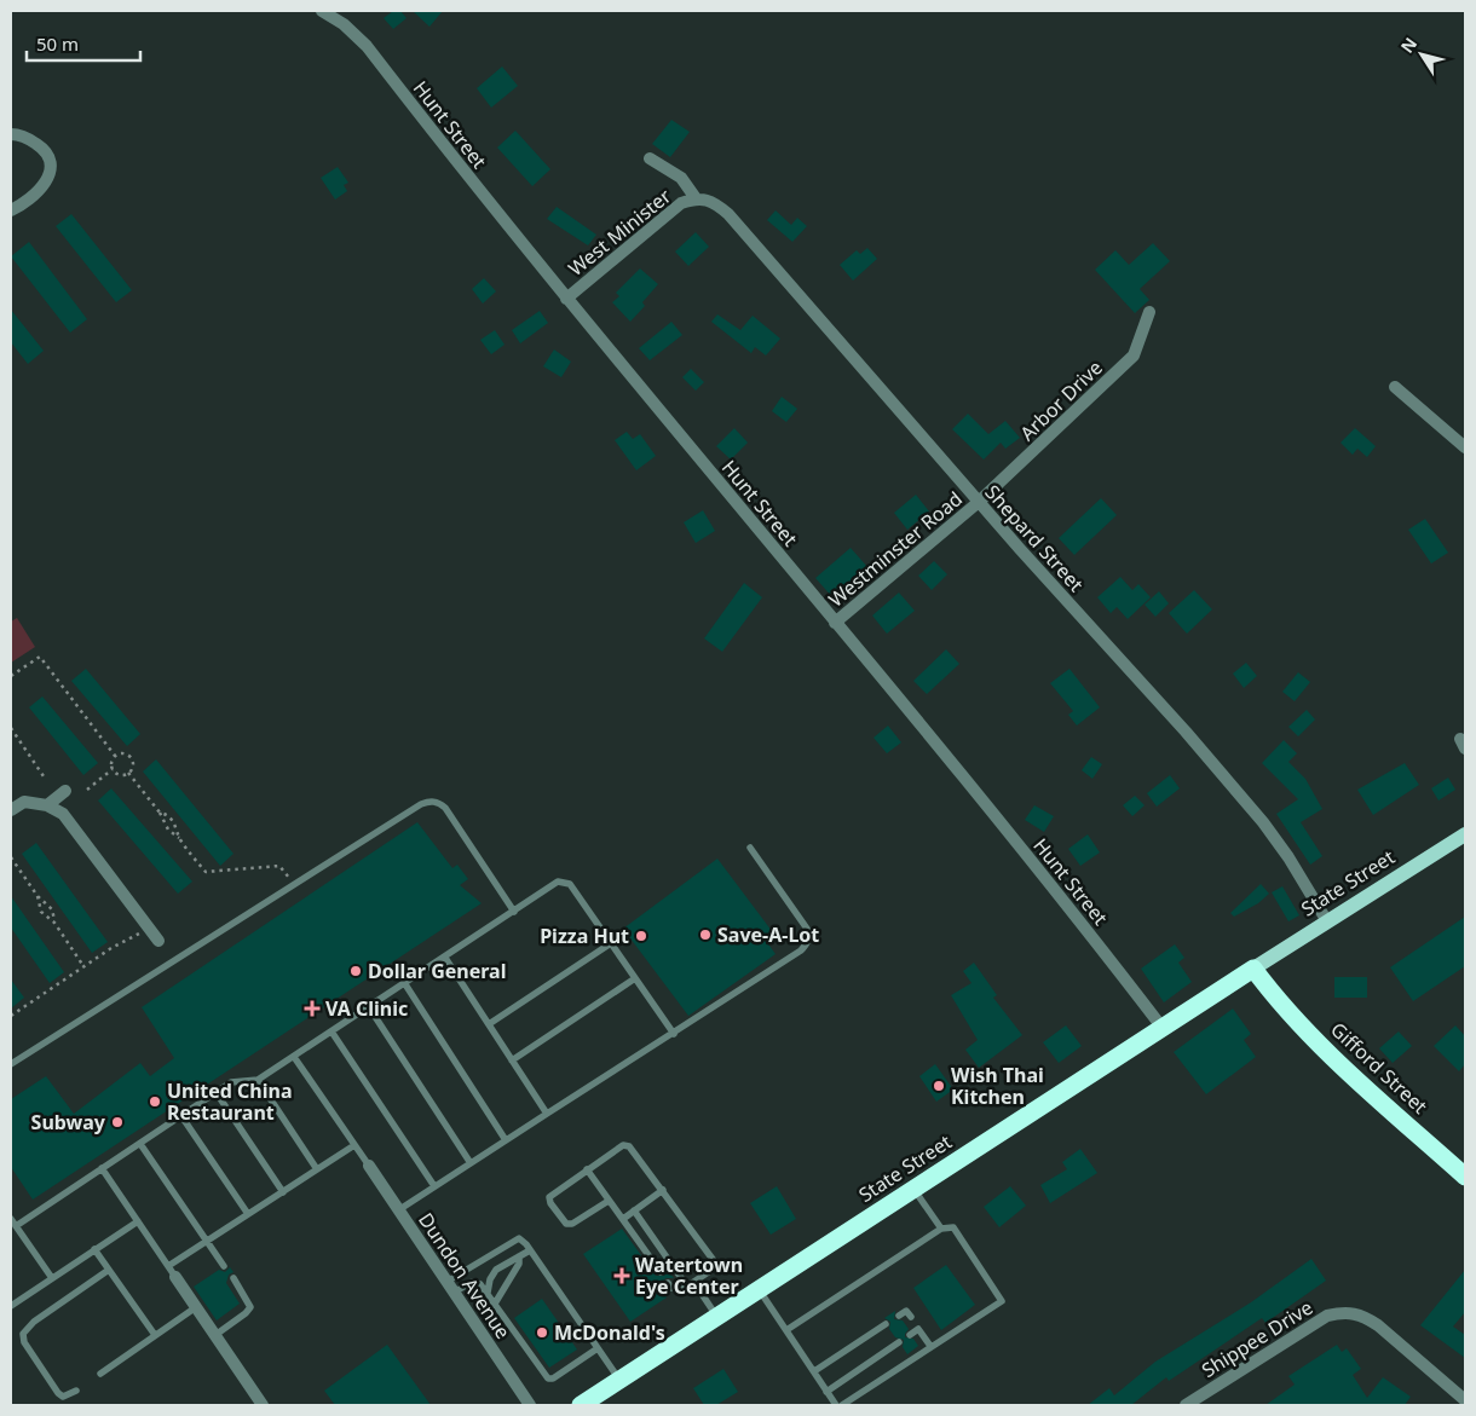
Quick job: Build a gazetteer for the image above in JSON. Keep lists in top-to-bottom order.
{
  "streets": {
    "highway": ["State Street", "Gifford Street"],
    "street": [
      "Hunt Street",
      "West Minister",
      "Arbor Drive",
      "Shepard Street",
      "Westminster Road",
      "Dundon Avenue",
      "Shippee Drive"
    ]
  },
  "crossings": [
    ["Hunt Street", "West Minister"],
    ["Hunt Street", "Westminster Road"],
    ["Hunt Street", "State Street"],
    ["West Minister", "Shepard Street"],
    ["Arbor Drive", "Shepard Street"],
    ["Arbor Drive", "Westminster Road"],
    ["Shepard Street", "Westminster Road"],
    ["Shepard Street", "State Street"],
    ["State Street", "Gifford Street"]
  ],
  "places": {
    "other": [
      "Save-A-Lot",
      "Pizza Hut",
      "Dollar General",
      "Wish Thai Kitchen",
      "United China Restaurant",
      "Subway",
      "McDonald's"
    ],
    "health": ["VA Clinic", "Watertown Eye Center"]
  },
  "scale_bar": "50 m",
  "north": "top left"
}
